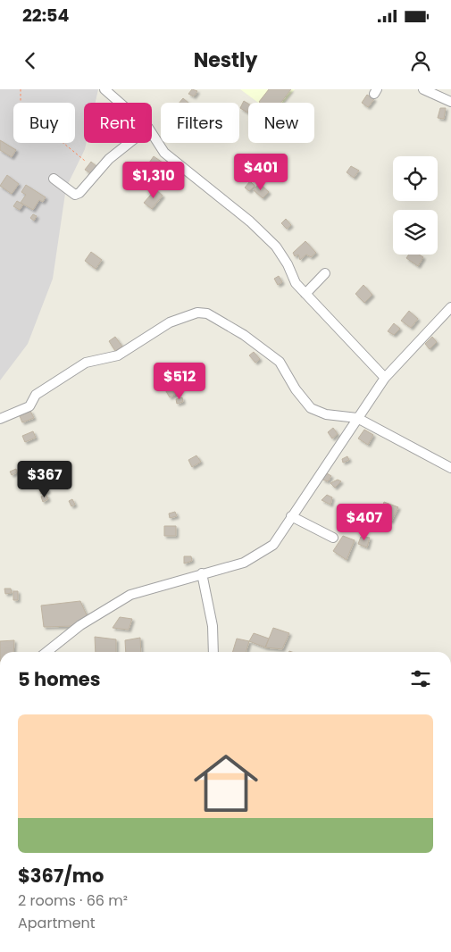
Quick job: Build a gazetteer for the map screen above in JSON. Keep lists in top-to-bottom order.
{
  "page": {
    "status": "22:54",
    "header": "Nestly",
    "chip": [
      "Buy",
      "Rent",
      "Filters",
      "New"
    ],
    "price": [
      "$401",
      "$1,310",
      "$512",
      "$367",
      "$407"
    ],
    "heading": "5 homes",
    "list": [
      {
        "name": "$367/mo",
        "note": "2 rooms · 66 m² · Apartment"
      }
    ]
  }
}
